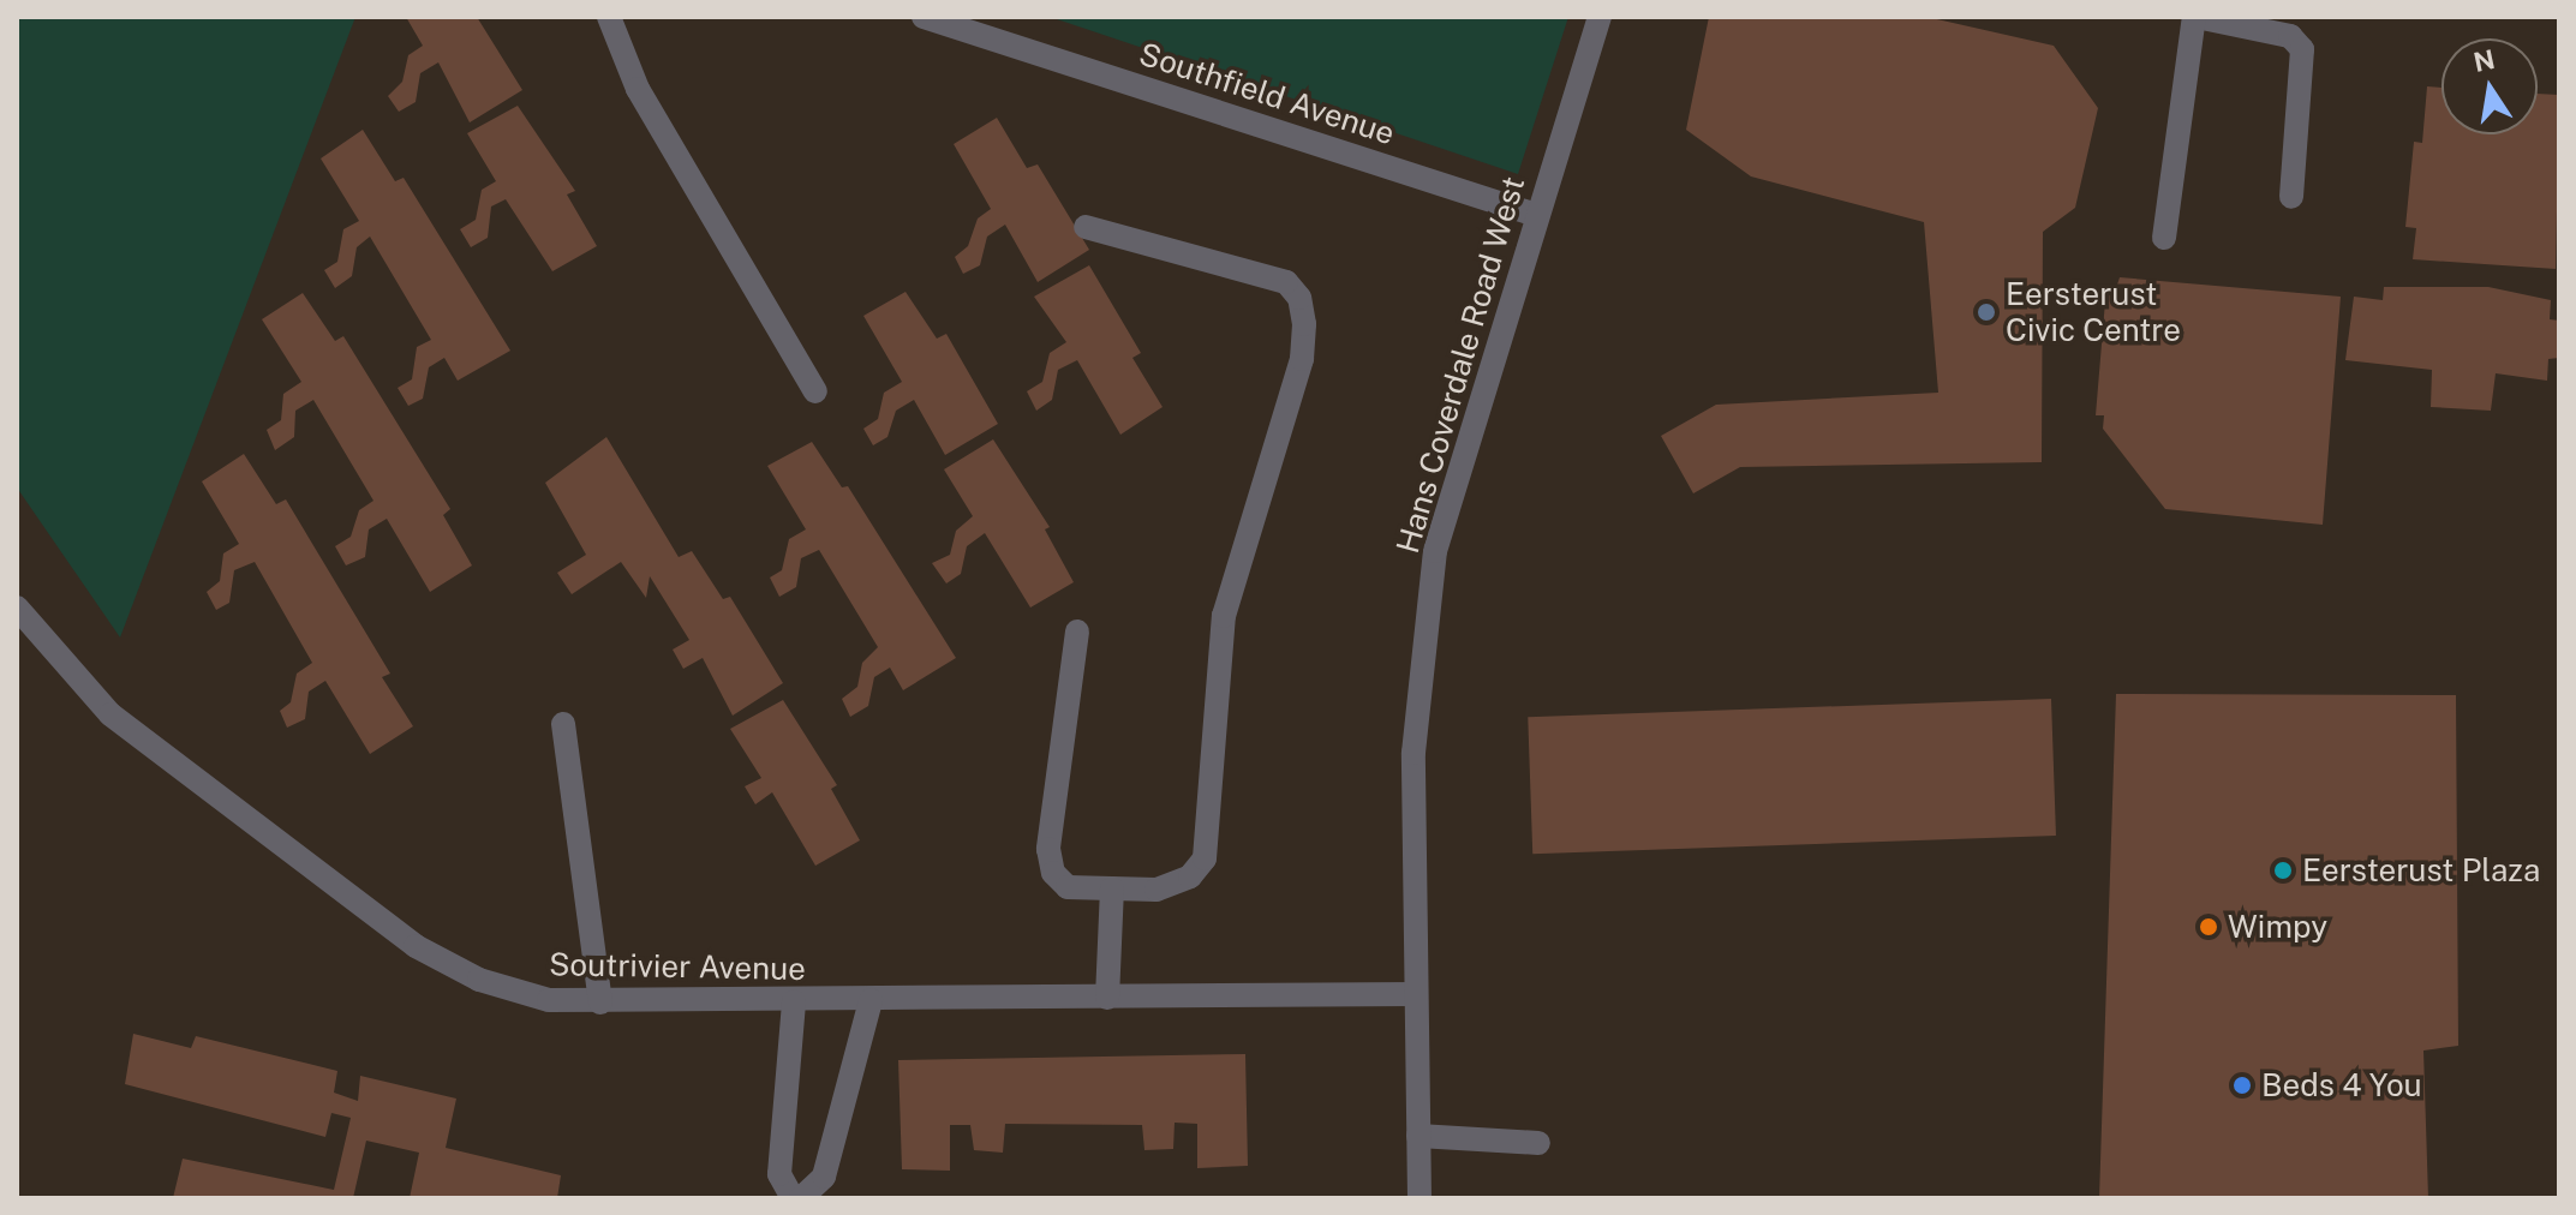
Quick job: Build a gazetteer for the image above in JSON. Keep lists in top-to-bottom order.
{
  "streets": {
    "street": ["Southfield Avenue", "Hans Coverdale Road West", "Soutrivier Avenue"]
  },
  "crossings": [
    ["Southfield Avenue", "Hans Coverdale Road West"],
    ["Hans Coverdale Road West", "Soutrivier Avenue"]
  ],
  "places": [
    "Eersterust Civic Centre",
    "Eersterust Plaza",
    "Wimpy",
    "Beds 4 You"
  ],
  "north": "top"
}
